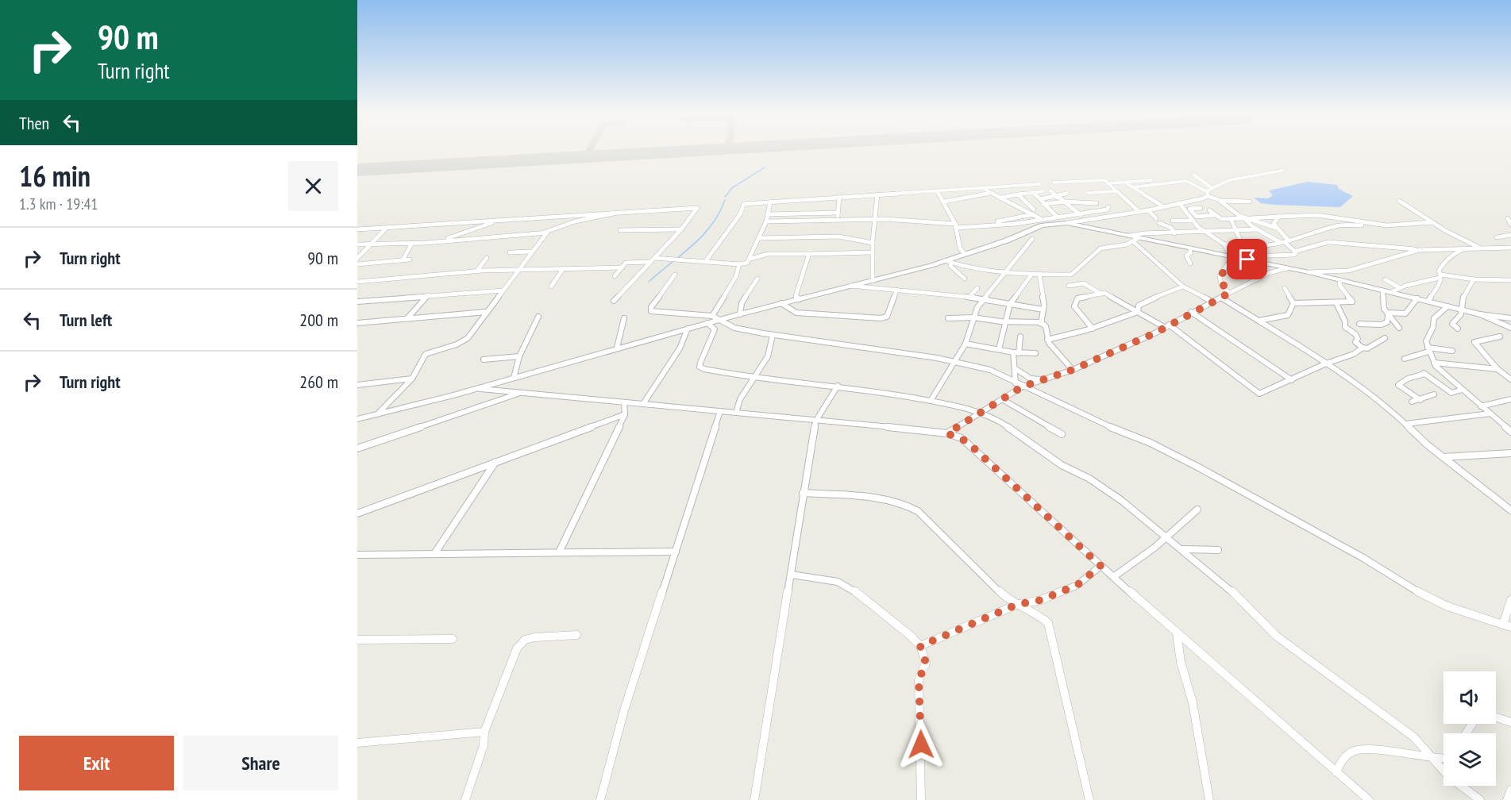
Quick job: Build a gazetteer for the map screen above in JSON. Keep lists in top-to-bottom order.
{
  "page": {
    "turn": ["90 m", "Turn right"],
    "then": "Then",
    "heading": ["16 min", "1.3 km · 19:41"],
    "list": [
      {
        "name": "Turn right",
        "value": "90 m"
      },
      {
        "name": "Turn left",
        "value": "200 m"
      },
      {
        "name": "Turn right",
        "value": "260 m"
      }
    ],
    "buttons": ["Exit", "Share"]
  }
}
